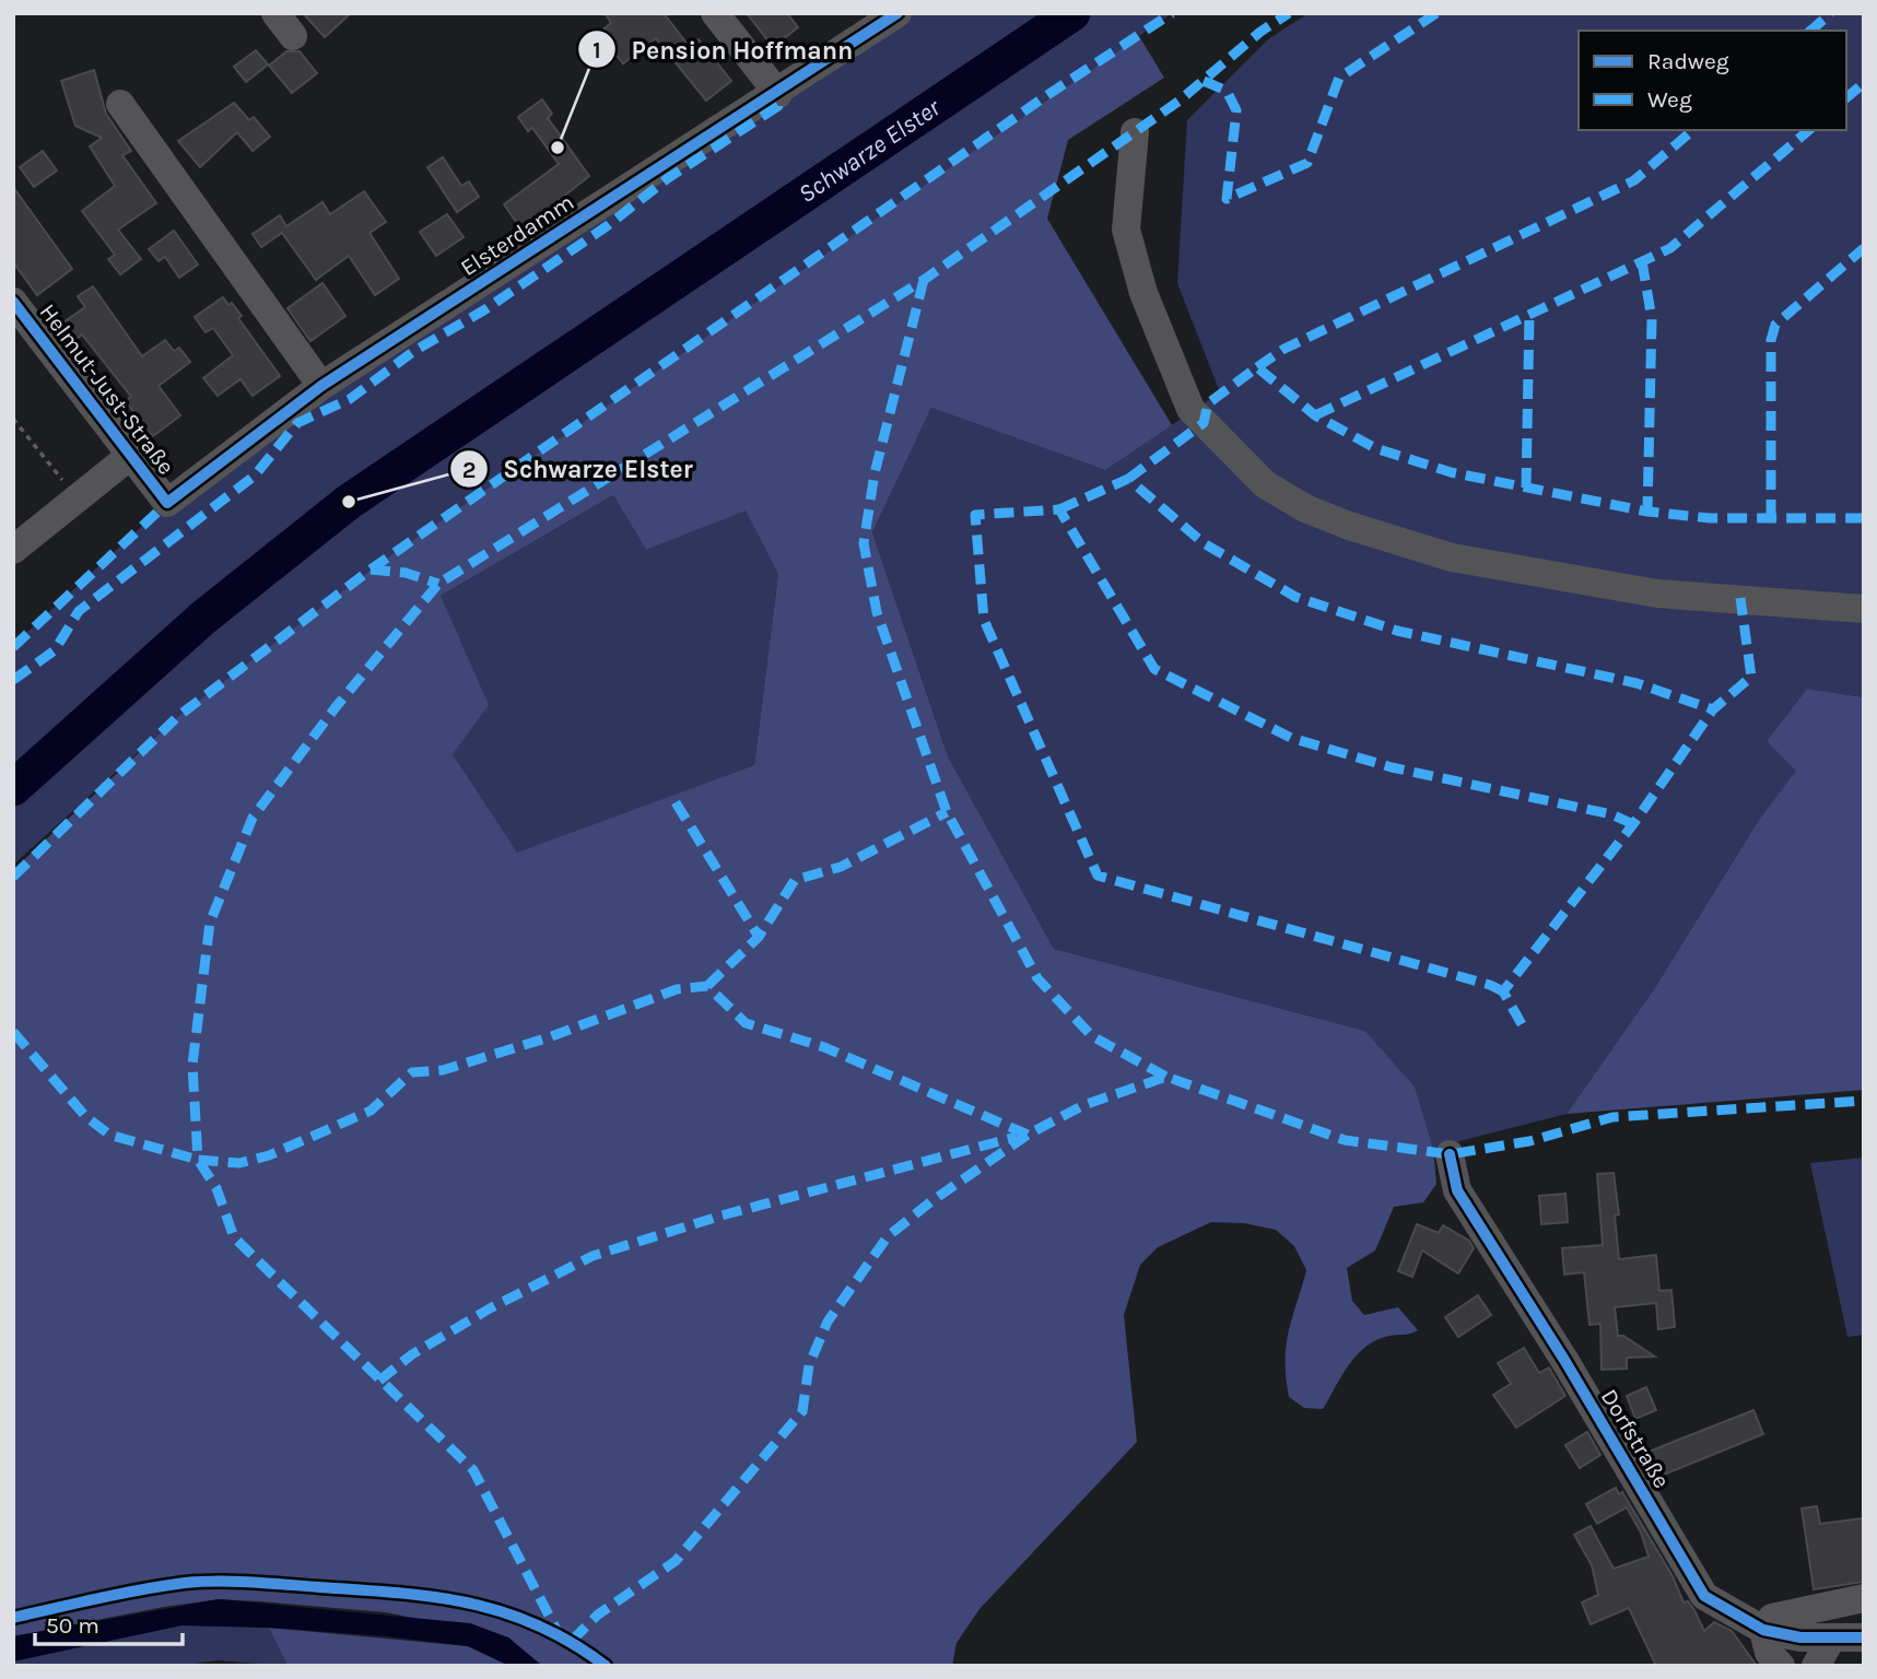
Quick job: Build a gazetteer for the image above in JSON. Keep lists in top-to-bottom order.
{
  "streets": {
    "street": ["Elsterdamm", "Helmut-Just-Straße", "Dorfstraße"]
  },
  "crossings": [
    ["Elsterdamm", "Helmut-Just-Straße"]
  ],
  "water": ["Schwarze Elster"],
  "places": ["Pension Hoffmann", "Schwarze Elster"],
  "legend": ["Radweg", "Weg"],
  "scale_bar": "50 m"
}
